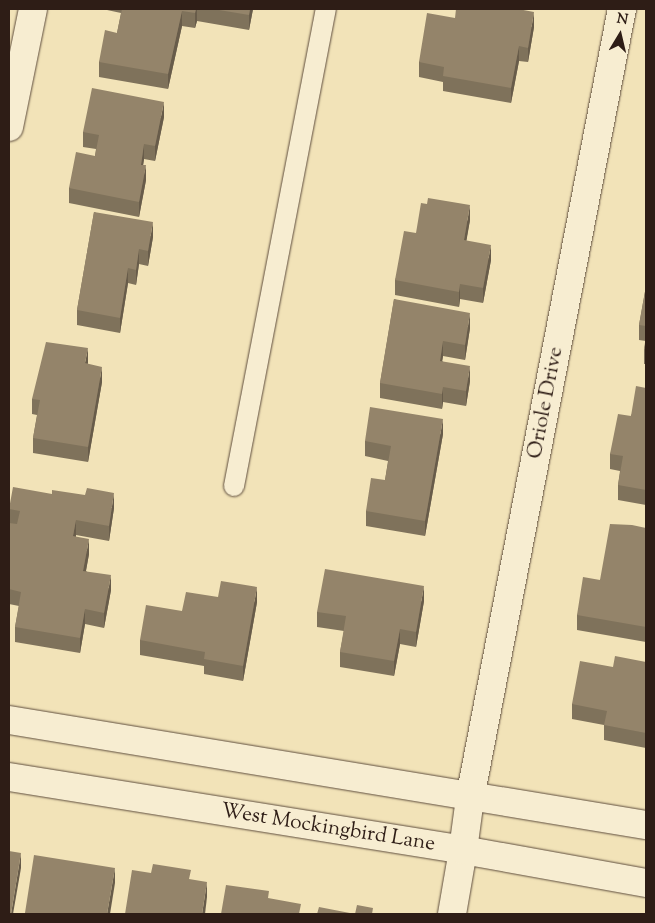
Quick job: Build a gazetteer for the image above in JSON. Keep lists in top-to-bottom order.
{
  "streets": {
    "main road": ["Oriole Drive", "West Mockingbird Lane"]
  },
  "crossings": [
    ["Oriole Drive", "West Mockingbird Lane"]
  ],
  "north": "top"
}
